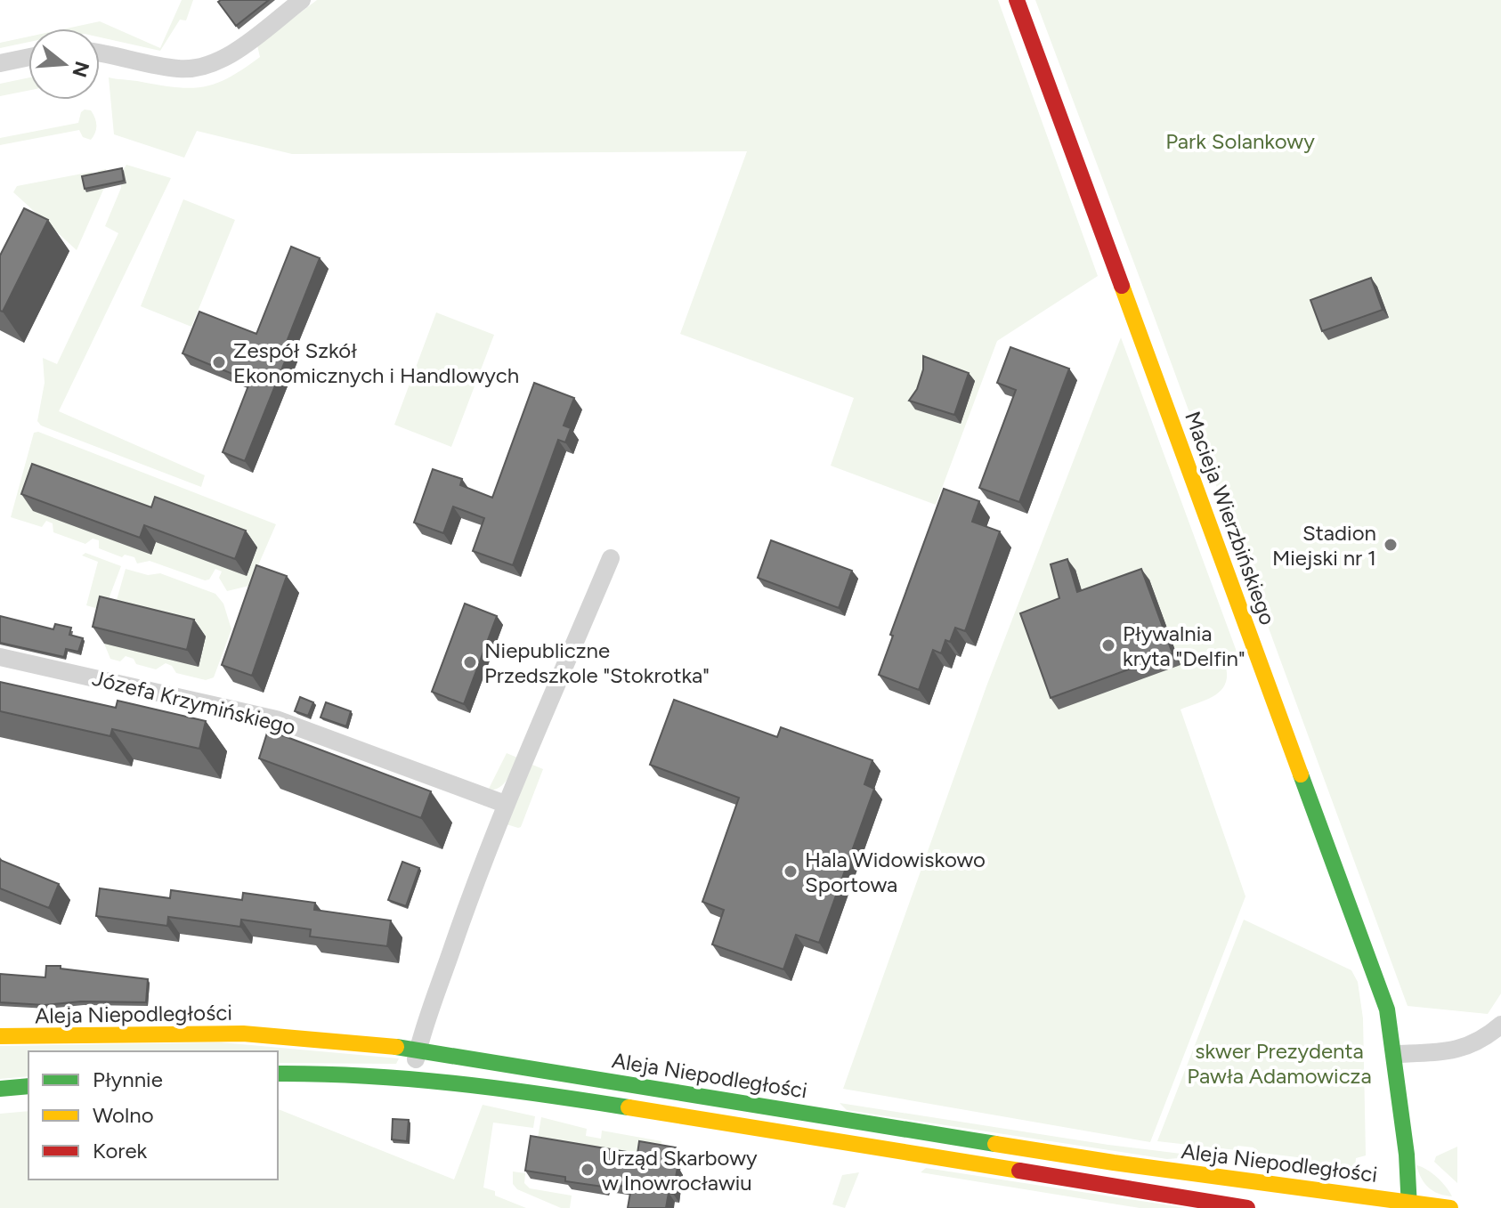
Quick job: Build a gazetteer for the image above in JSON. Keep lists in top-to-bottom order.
{
  "streets": {
    "street": ["Macieja Wierzbińskiego", "Józefa Krzymińskiego", "Aleja Niepodległości"]
  },
  "crossings": [
    ["Macieja Wierzbińskiego", "Aleja Niepodległości"]
  ],
  "parks": ["Park Solankowy", "skwer Prezydenta Pawła Adamowicza"],
  "places": [
    "Zespół Szkół Ekonomicznych i Handlowych",
    "Stadion Miejski nr 1",
    "Pływalnia kryta \"Delfin\"",
    "Niepubliczne Przedszkole \"Stokrotka\"",
    "Hala Widowiskowo Sportowa",
    "Urząd Skarbowy w Inowrocławiu"
  ],
  "legend": ["Płynnie", "Wolno", "Korek"],
  "north": "right"
}
